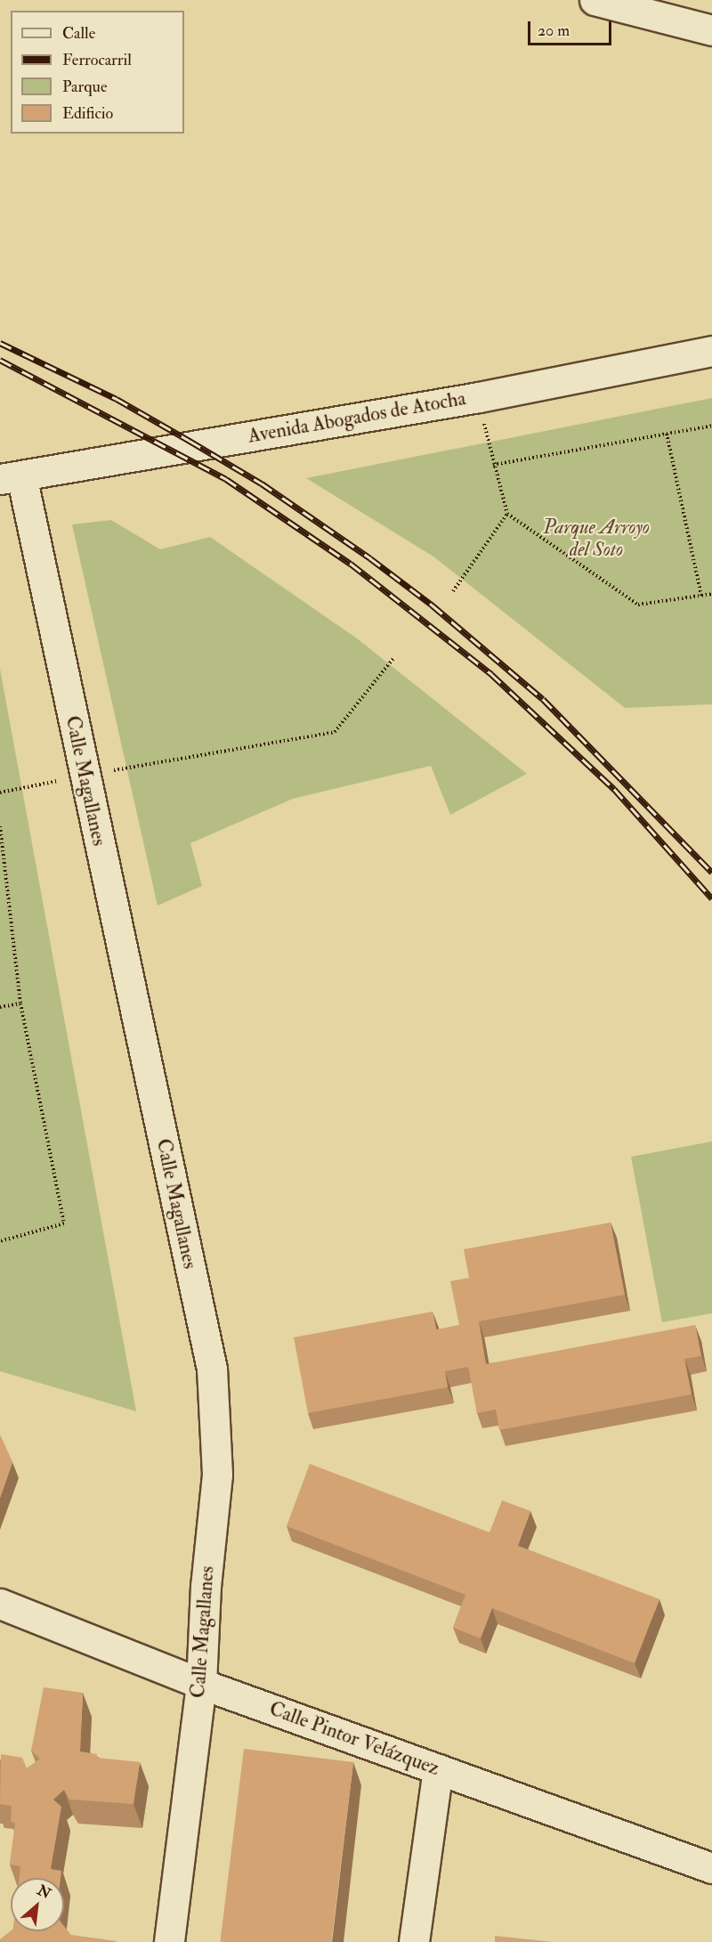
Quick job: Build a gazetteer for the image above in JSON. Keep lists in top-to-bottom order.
{
  "streets": {
    "street": ["Avenida Abogados de Atocha", "Calle Magallanes", "Calle Pintor Velázquez"]
  },
  "crossings": [
    ["Avenida Abogados de Atocha", "Calle Magallanes"],
    ["Calle Magallanes", "Calle Pintor Velázquez"]
  ],
  "parks": ["Parque Arroyo del Soto"],
  "legend": [
    "Calle",
    "Ferrocarril",
    "Parque",
    "Edificio"
  ],
  "scale_bar": "20 m",
  "north": "top right"
}
